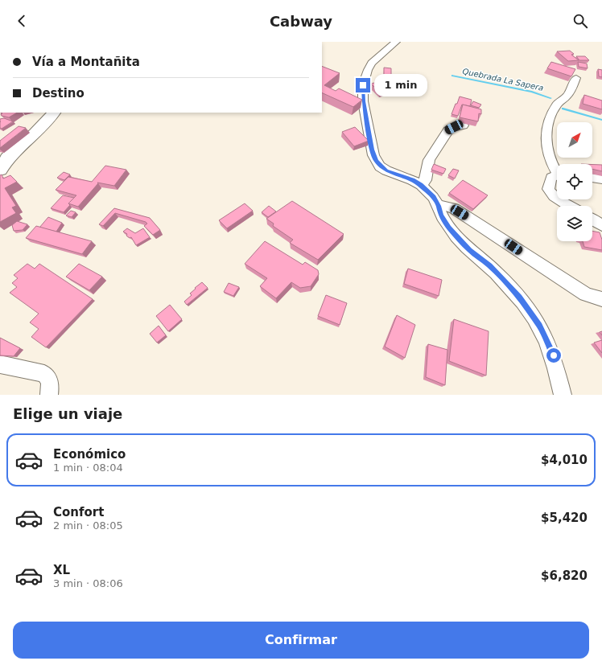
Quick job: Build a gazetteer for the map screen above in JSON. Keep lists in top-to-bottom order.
{
  "water": ["Quebrada La Sapera"],
  "north": "top right",
  "page": {
    "header": "Cabway",
    "banner": ["Vía a Montañita", "Destino"],
    "bubble": "1 min",
    "heading": "Elige un viaje",
    "list": [
      {
        "name": "Económico",
        "note": "1 min · 08:04",
        "value": "$4,010"
      },
      {
        "name": "Confort",
        "note": "2 min · 08:05",
        "value": "$5,420"
      },
      {
        "name": "XL",
        "note": "3 min · 08:06",
        "value": "$6,820"
      }
    ],
    "buttons": "Confirmar"
  }
}
